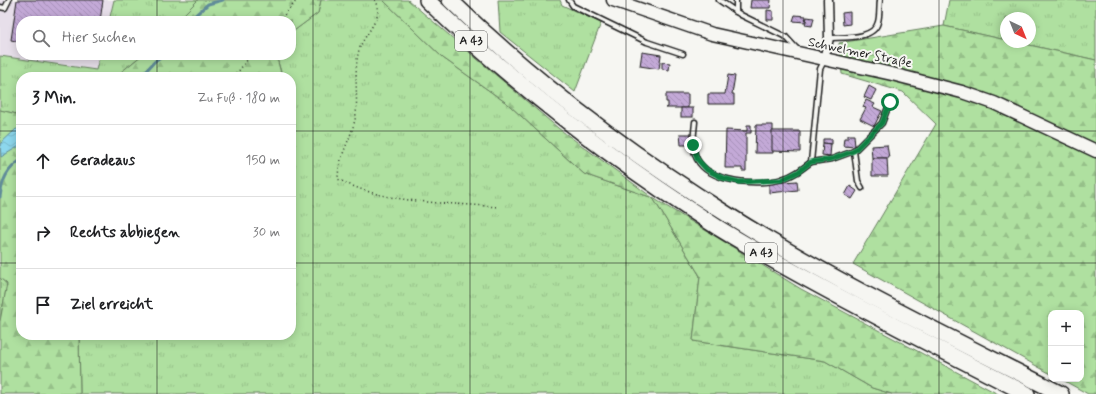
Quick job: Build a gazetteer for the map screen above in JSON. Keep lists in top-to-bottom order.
{
  "streets": {
    "highway": ["A 43"],
    "main road": ["Schwelmer Straße"]
  },
  "north": "bottom right",
  "page": {
    "search": "Hier suchen",
    "heading": ["3 Min.", "Zu Fuß · 180 m"],
    "list": [
      ["Geradeaus", "150 m"],
      ["Rechts abbiegen", "30 m"],
      "Ziel erreicht"
    ],
    "map_buttons": ["+", "−"]
  }
}
